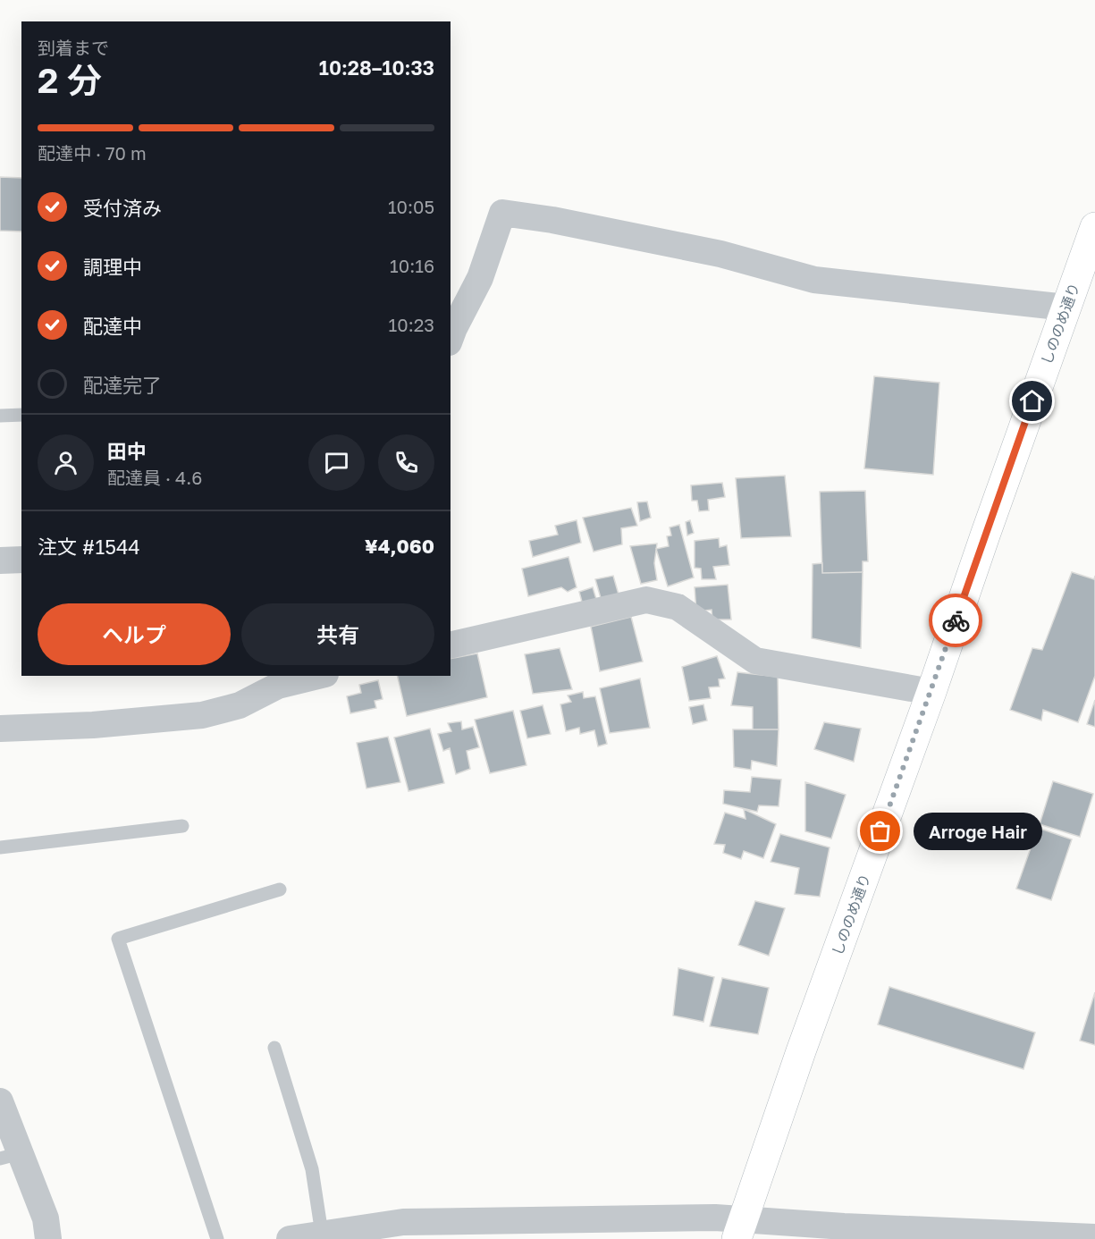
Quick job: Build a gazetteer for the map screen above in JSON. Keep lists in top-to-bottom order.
{
  "streets": {
    "main road": ["しののめ通り"]
  },
  "places": ["Arroge Hair"],
  "page": {
    "heading": ["2 分", "到着まで", "10:28–10:33"],
    "panel": [
      "田中",
      "配達員 · 4.6",
      "注文 #1544",
      "¥4,060"
    ],
    "bar": "配達中 · 70 m",
    "list": [
      ["受付済み", "10:05"],
      ["調理中", "10:16"],
      ["配達中", "10:23"],
      "配達完了"
    ],
    "buttons": ["ヘルプ", "共有"],
    "bubble": "Arroge Hair"
  }
}
